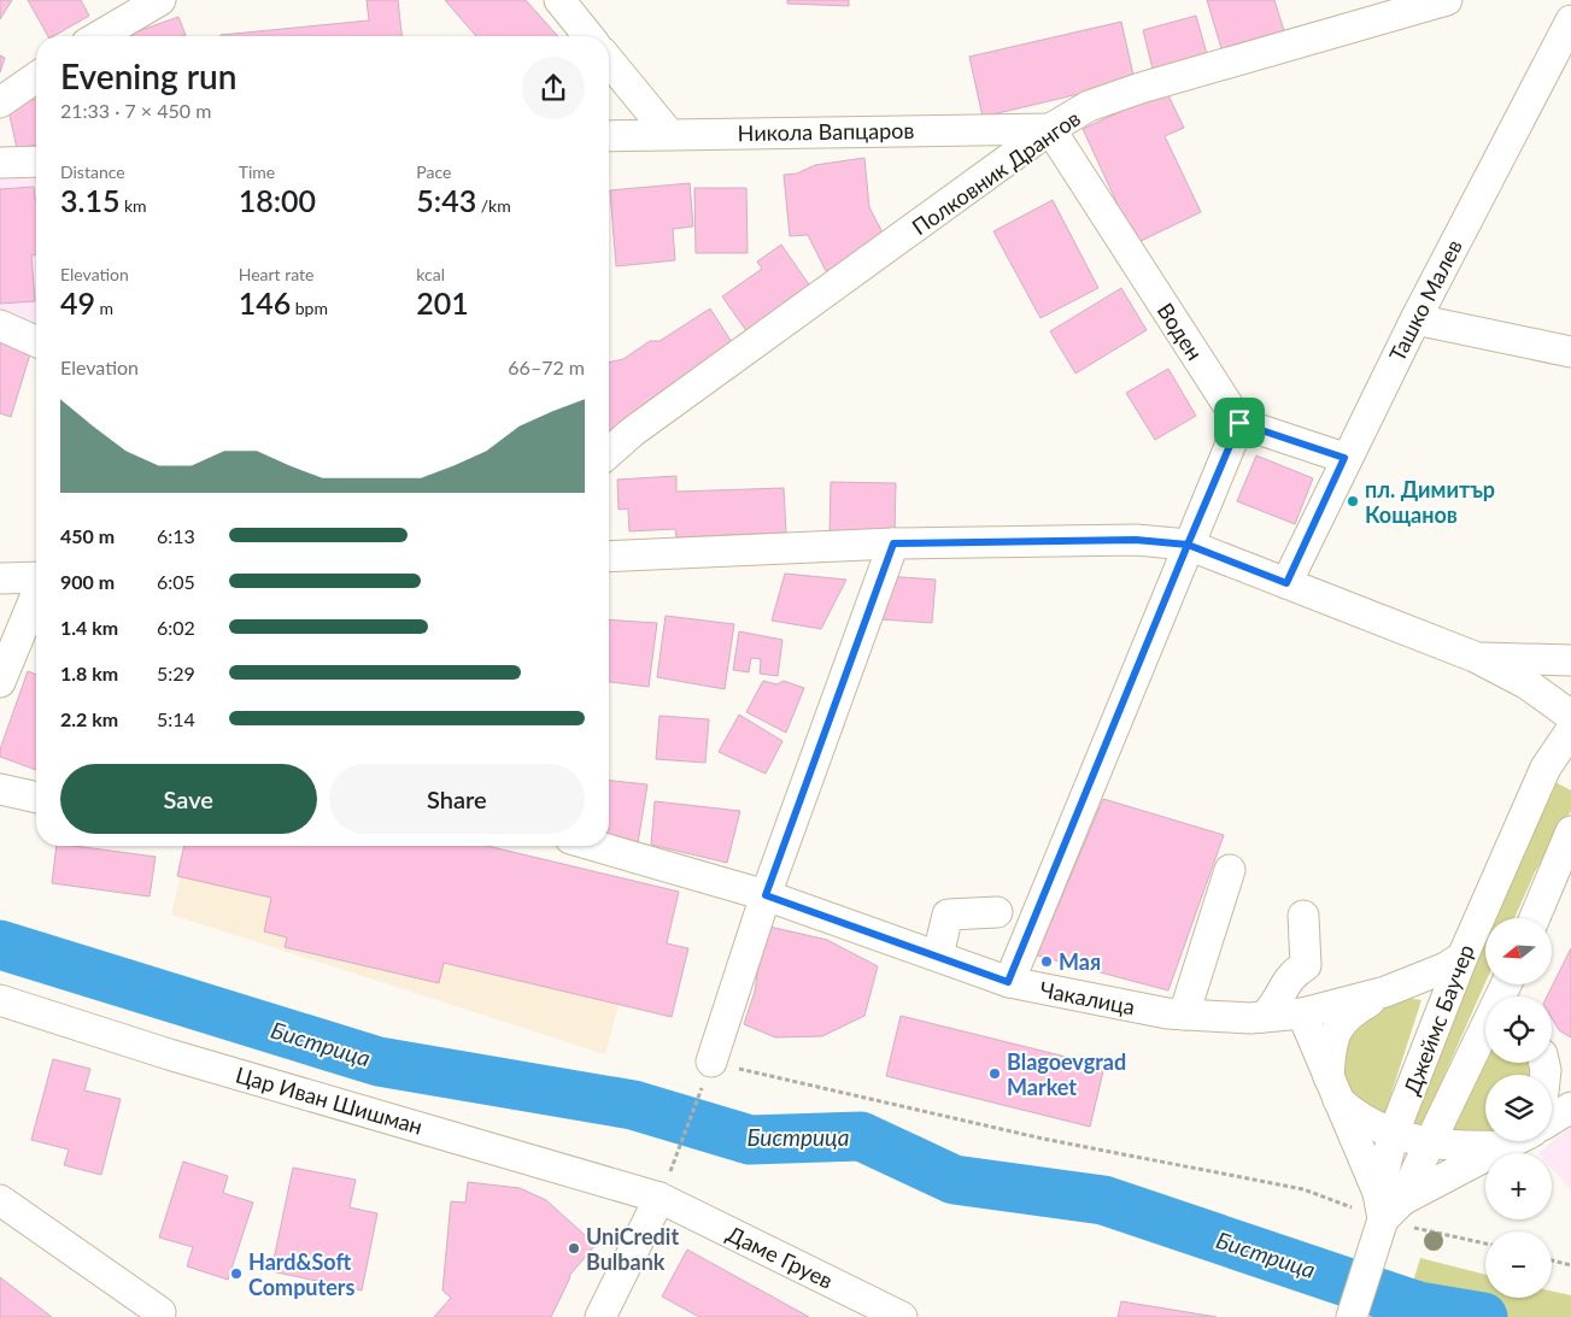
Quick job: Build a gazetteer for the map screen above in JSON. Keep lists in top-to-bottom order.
{
  "streets": {
    "street": [
      "Никола Вапцаров",
      "Полковник Дрангов",
      "Ташко Малев",
      "Воден",
      "Чакалица",
      "Джеймс Баучер",
      "Цар Иван Шишман",
      "Даме Груев"
    ]
  },
  "crossings": [
    ["Никола Вапцаров", "Полковник Дрангов"],
    ["Никола Вапцаров", "Воден"],
    ["Полковник Дрангов", "Воден"],
    ["Чакалица", "Джеймс Баучер"],
    ["Цар Иван Шишман", "Даме Груев"]
  ],
  "water": ["Бистрица"],
  "places": [
    "пл. Димитър Кощанов",
    "Мая",
    "Blagoevgrad Market",
    "UniCredit Bulbank",
    "Hard&Soft Computers"
  ],
  "north": "left",
  "page": {
    "heading": ["Evening run", "21:33 · 7 × 450 m"],
    "stats": [
      ["Distance", "3.15 km"],
      ["Time", "18:00"],
      ["Pace", "5:43 /km"],
      ["Elevation", "49 m"],
      ["Heart rate", "146 bpm"],
      ["kcal", "201"]
    ],
    "chart": ["Elevation", "66–72 m"],
    "list": [
      {
        "name": "450 m",
        "note": "6:13"
      },
      {
        "name": "900 m",
        "note": "6:05"
      },
      {
        "name": "1.4 km",
        "note": "6:02"
      },
      {
        "name": "1.8 km",
        "note": "5:29"
      },
      {
        "name": "2.2 km",
        "note": "5:14"
      }
    ],
    "buttons": ["Save", "Share"],
    "map_buttons": ["+", "−"]
  }
}
